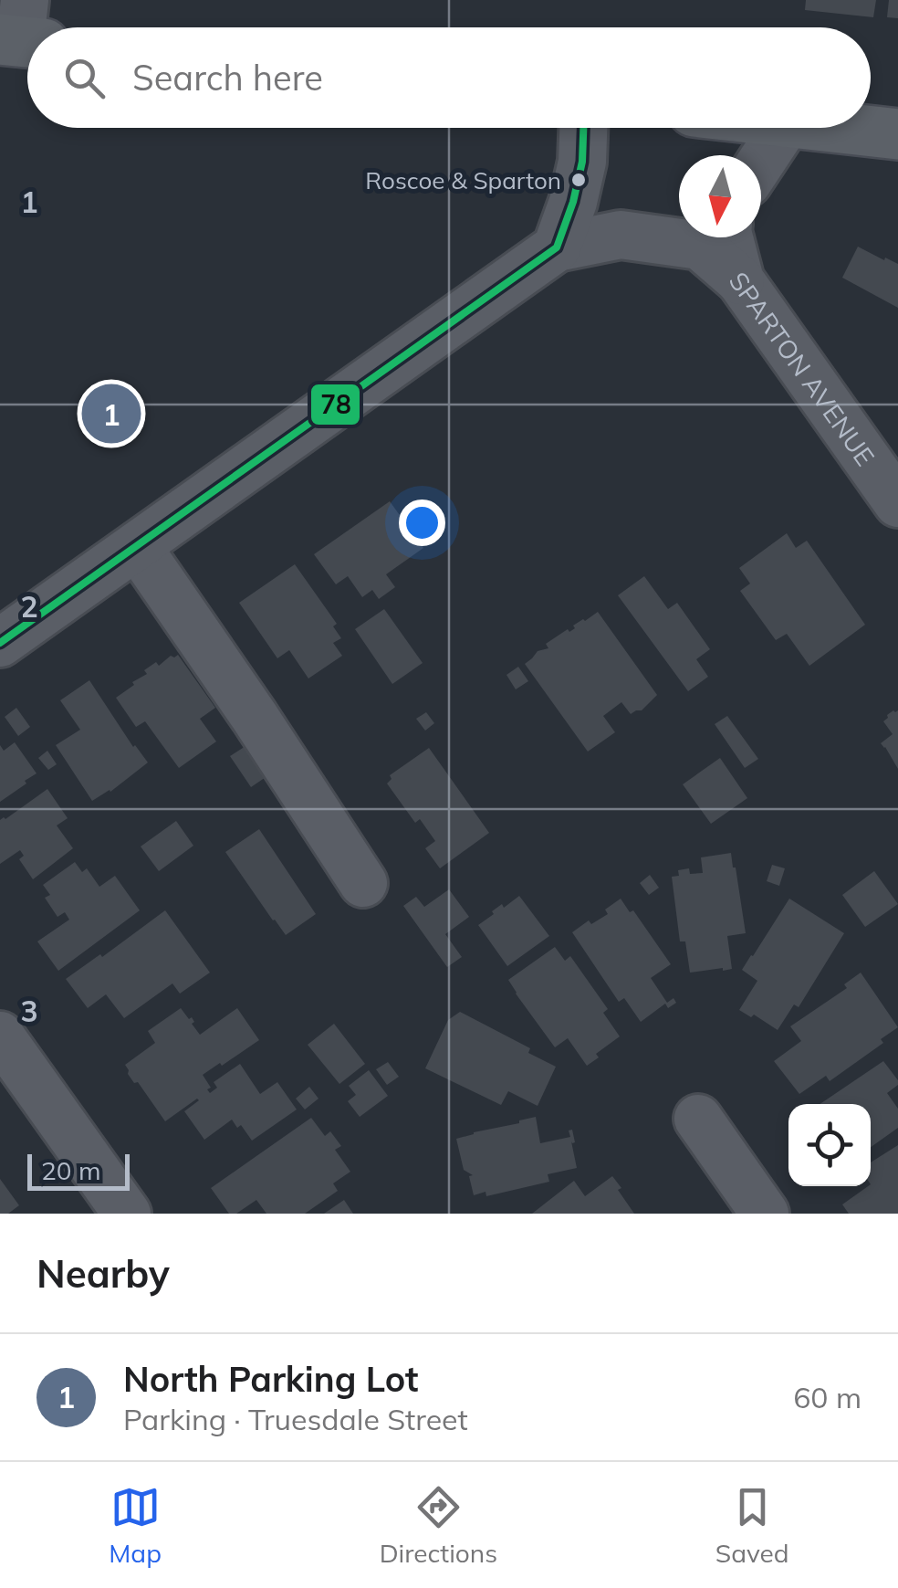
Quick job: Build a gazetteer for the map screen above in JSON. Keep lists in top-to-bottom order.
{
  "streets": {
    "street": ["SPARTON AVENUE"]
  },
  "places": ["Roscoe & Sparton"],
  "lines": ["transit line 78"],
  "scale_bar": "20 m",
  "north": "bottom",
  "page": {
    "search": "Search here",
    "pins": "1",
    "scale": "20 m",
    "heading": "Nearby",
    "list": [
      {
        "mark": "1",
        "name": "North Parking Lot",
        "note": "Parking · Truesdale Street",
        "value": "60 m"
      }
    ],
    "nav": ["Map", "Directions", "Saved"]
  },
  "grid": {
    "rows": ["1", "2", "3"]
  }
}
